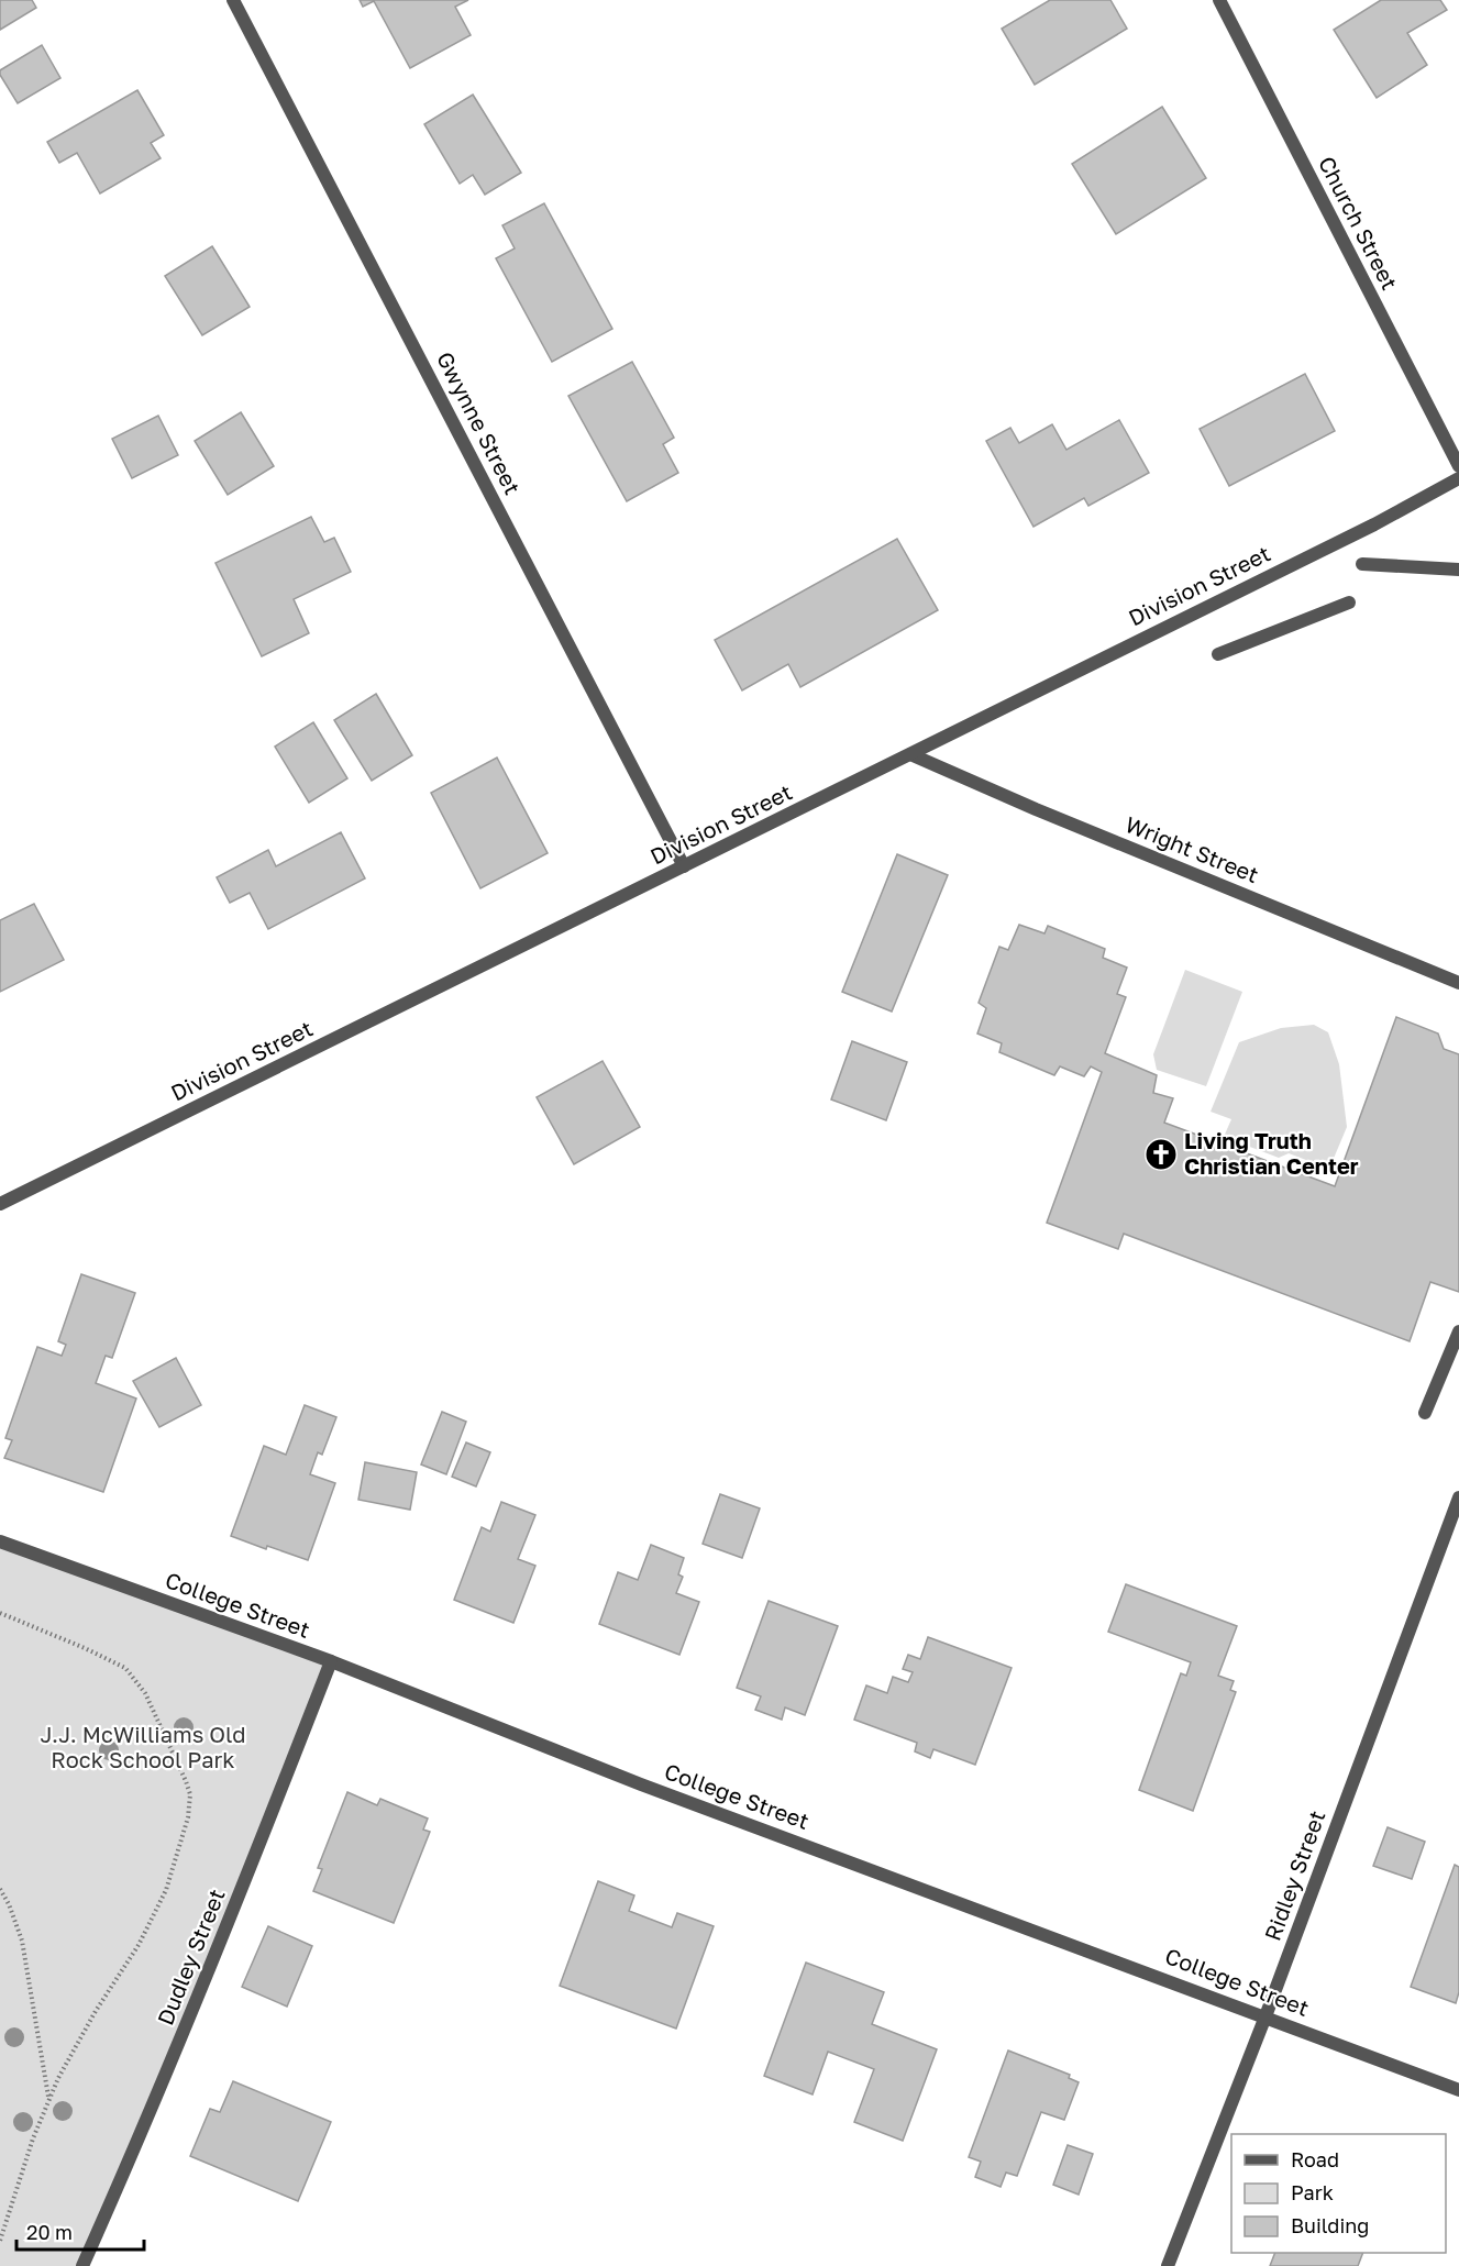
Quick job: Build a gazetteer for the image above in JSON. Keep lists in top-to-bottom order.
{
  "streets": {
    "street": [
      "Church Street",
      "Gwynne Street",
      "Division Street",
      "Wright Street",
      "College Street",
      "Ridley Street",
      "Dudley Street"
    ]
  },
  "crossings": [
    ["Gwynne Street", "Division Street"],
    ["Division Street", "Wright Street"],
    ["College Street", "Ridley Street"],
    ["College Street", "Dudley Street"]
  ],
  "parks": ["J.J. McWilliams Old Rock School Park"],
  "places": {
    "church": ["Living Truth Christian Center"]
  },
  "legend": ["Road", "Park", "Building"],
  "scale_bar": "20 m"
}
